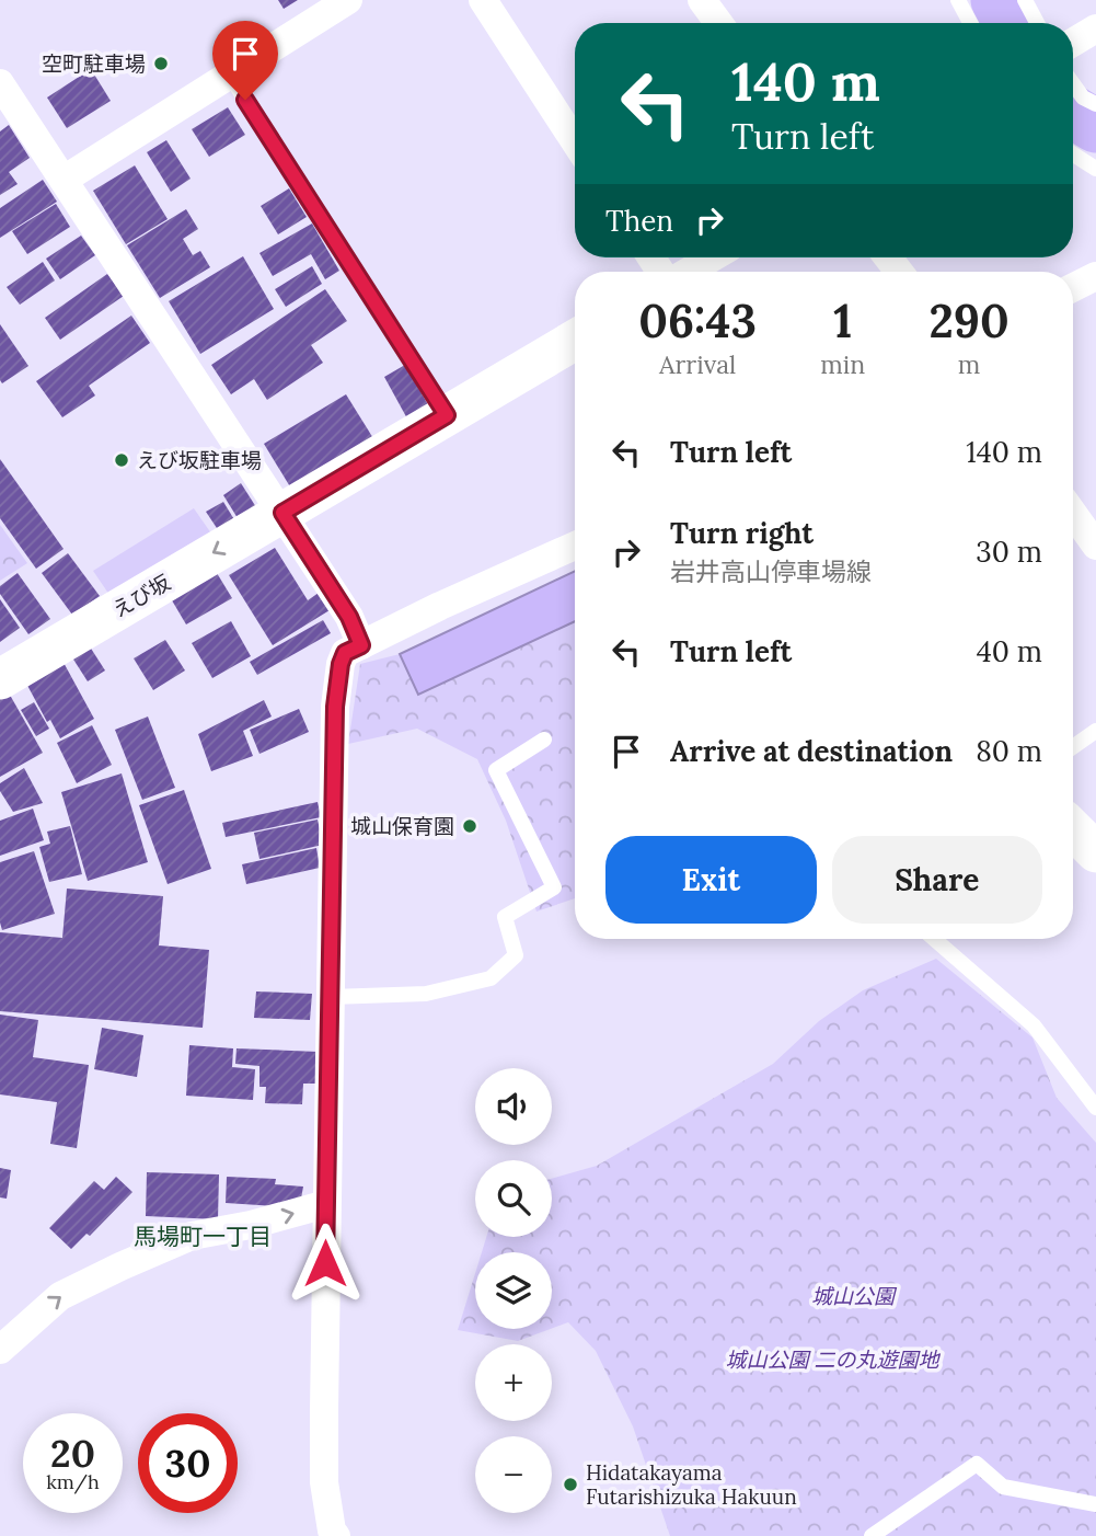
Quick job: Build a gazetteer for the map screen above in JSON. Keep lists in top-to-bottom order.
{
  "streets": {
    "main road": ["えび坂"]
  },
  "one_way": ["えび坂"],
  "districts": ["馬場町一丁目"],
  "parks": ["城山公園", "城山公園 二の丸遊園地"],
  "places": [
    "空町駐車場",
    "えび坂駐車場",
    "城山保育園",
    "Hidatakayama Futarishizuka Hakuun"
  ],
  "page": {
    "turn": ["140 m", "Turn left"],
    "then": "Then",
    "eta": [
      "06:43",
      "Arrival",
      "1",
      "min",
      "290",
      "m"
    ],
    "list": [
      {
        "name": "Turn left",
        "value": "140 m"
      },
      {
        "name": "Turn right",
        "note": "岩井高山停車場線",
        "value": "30 m"
      },
      {
        "name": "Turn left",
        "value": "40 m"
      },
      {
        "name": "Arrive at destination",
        "value": "80 m"
      }
    ],
    "buttons": ["Exit", "Share"],
    "map_buttons": ["+", "−"],
    "speed": "20 km/h",
    "limit": "30"
  }
}
